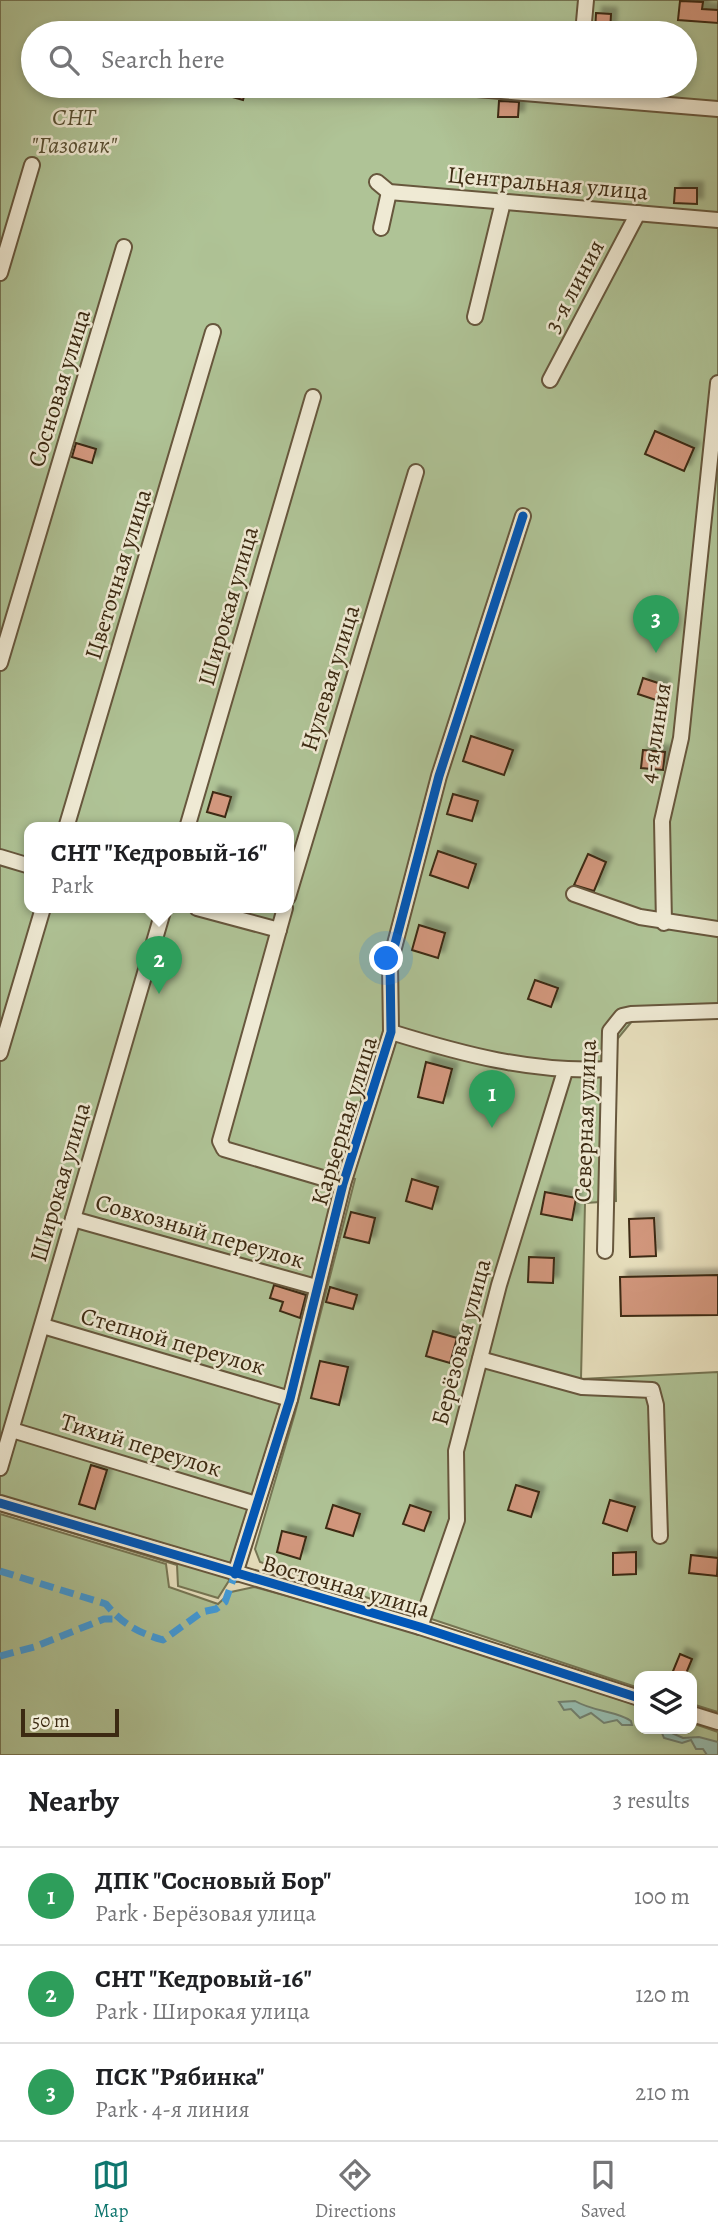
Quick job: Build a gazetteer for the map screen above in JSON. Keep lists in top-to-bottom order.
{
  "streets": {
    "street": [
      "Центральная улица",
      "3-я линия",
      "Сосновая улица",
      "Цветочная улица",
      "Широкая улица",
      "Нулевая улица",
      "4-я линия",
      "Карьерная улица",
      "Северная улица",
      "Совхозный переулок",
      "Степной переулок",
      "Берёзовая улица",
      "Тихий переулок",
      "Восточная улица"
    ]
  },
  "crossings": [
    ["Центральная улица", "3-я линия"],
    ["Широкая улица", "Совхозный переулок"],
    ["Широкая улица", "Степной переулок"],
    ["Широкая улица", "Тихий переулок"],
    ["Карьерная улица", "Совхозный переулок"],
    ["Карьерная улица", "Степной переулок"],
    ["Карьерная улица", "Тихий переулок"],
    ["Карьерная улица", "Восточная улица"],
    ["Берёзовая улица", "Восточная улица"]
  ],
  "parks": ["СНТ \"Газовик\""],
  "scale_bar": "50 m",
  "page": {
    "search": "Search here",
    "pins": ["3", "2", "1"],
    "popup": ["СНТ \"Кедровый-16\"", "Park"],
    "scale": "50 m",
    "heading": ["Nearby", "3 results"],
    "list": [
      {
        "mark": "1",
        "name": "ДПК \"Сосновый Бор\"",
        "note": "Park · Берёзовая улица",
        "value": "100 m"
      },
      {
        "mark": "2",
        "name": "СНТ \"Кедровый-16\"",
        "note": "Park · Широкая улица",
        "value": "120 m"
      },
      {
        "mark": "3",
        "name": "ПСК \"Рябинка\"",
        "note": "Park · 4-я линия",
        "value": "210 m"
      }
    ],
    "nav": ["Map", "Directions", "Saved"]
  }
}
